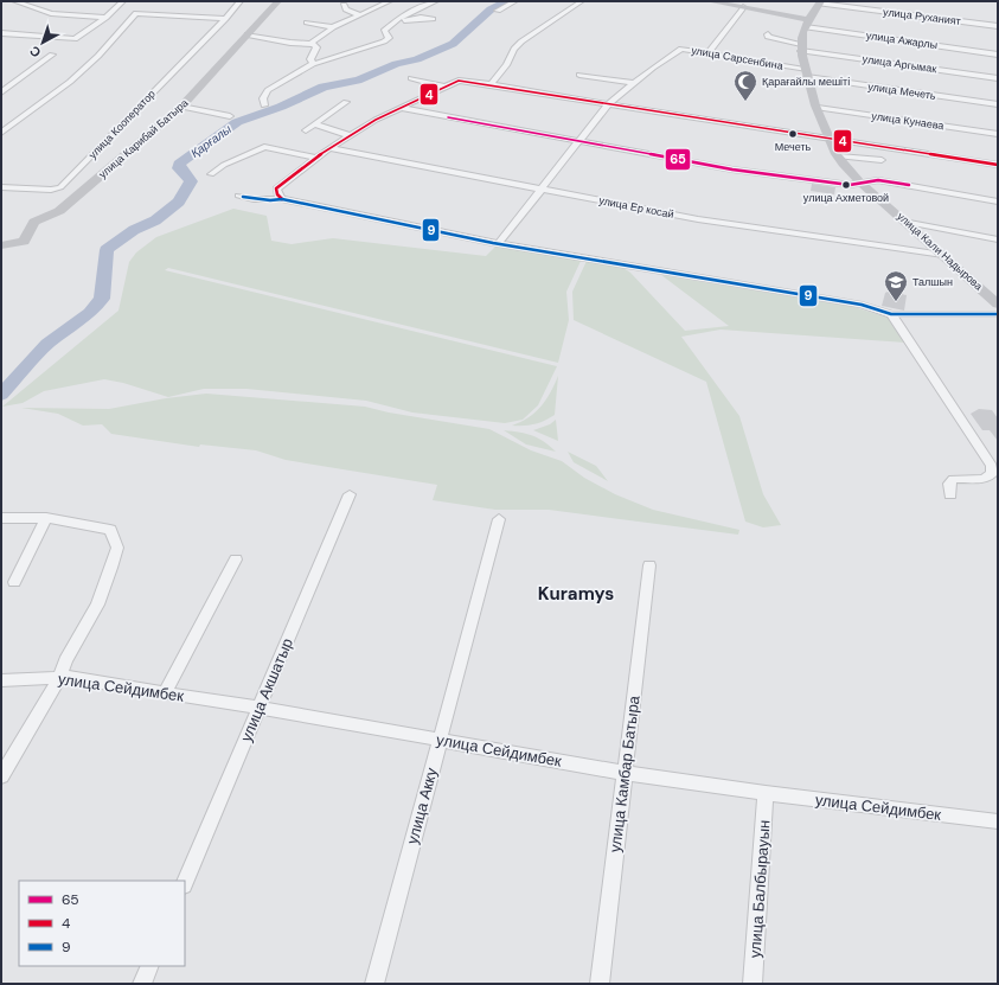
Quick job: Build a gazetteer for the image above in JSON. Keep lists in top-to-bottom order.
{
  "streets": {
    "street": [
      "улица Руханият",
      "улица Ажарлы",
      "улица Сарсенбина",
      "улица Аргымак",
      "улица Мечеть",
      "улица Кунаева",
      "улица Кооператор",
      "улица Карибай Батыра",
      "улица Ер косай",
      "улица Кали Надырова",
      "улица Сейдимбек",
      "улица Акшатыр",
      "улица Камбар Батыра",
      "улица Акку",
      "улица Балбырауын"
    ]
  },
  "crossings": [
    ["улица Руханият", "улица Кали Надырова"],
    ["улица Ажарлы", "улица Кали Надырова"],
    ["улица Сарсенбина", "улица Мечеть"],
    ["улица Сарсенбина", "улица Ер косай"],
    ["улица Сарсенбина", "улица Кали Надырова"],
    ["улица Аргымак", "улица Кали Надырова"],
    ["улица Мечеть", "улица Кали Надырова"],
    ["улица Кунаева", "улица Кали Надырова"],
    ["улица Ер косай", "улица Кали Надырова"],
    ["улица Сейдимбек", "улица Акшатыр"],
    ["улица Сейдимбек", "улица Камбар Батыра"],
    ["улица Сейдимбек", "улица Акку"],
    ["улица Сейдимбек", "улица Балбырауын"]
  ],
  "districts": ["Kuramys"],
  "water": ["Қарғалы"],
  "places": {
    "mosque": ["Қарағайлы мешіті"],
    "other": ["Мечеть", "улица Ахметовой"],
    "school or university": ["Талшын"]
  },
  "lines": ["transit line 4", "transit line 65", "transit line 9"],
  "legend": ["65", "4", "9"],
  "north": "bottom left"
}
